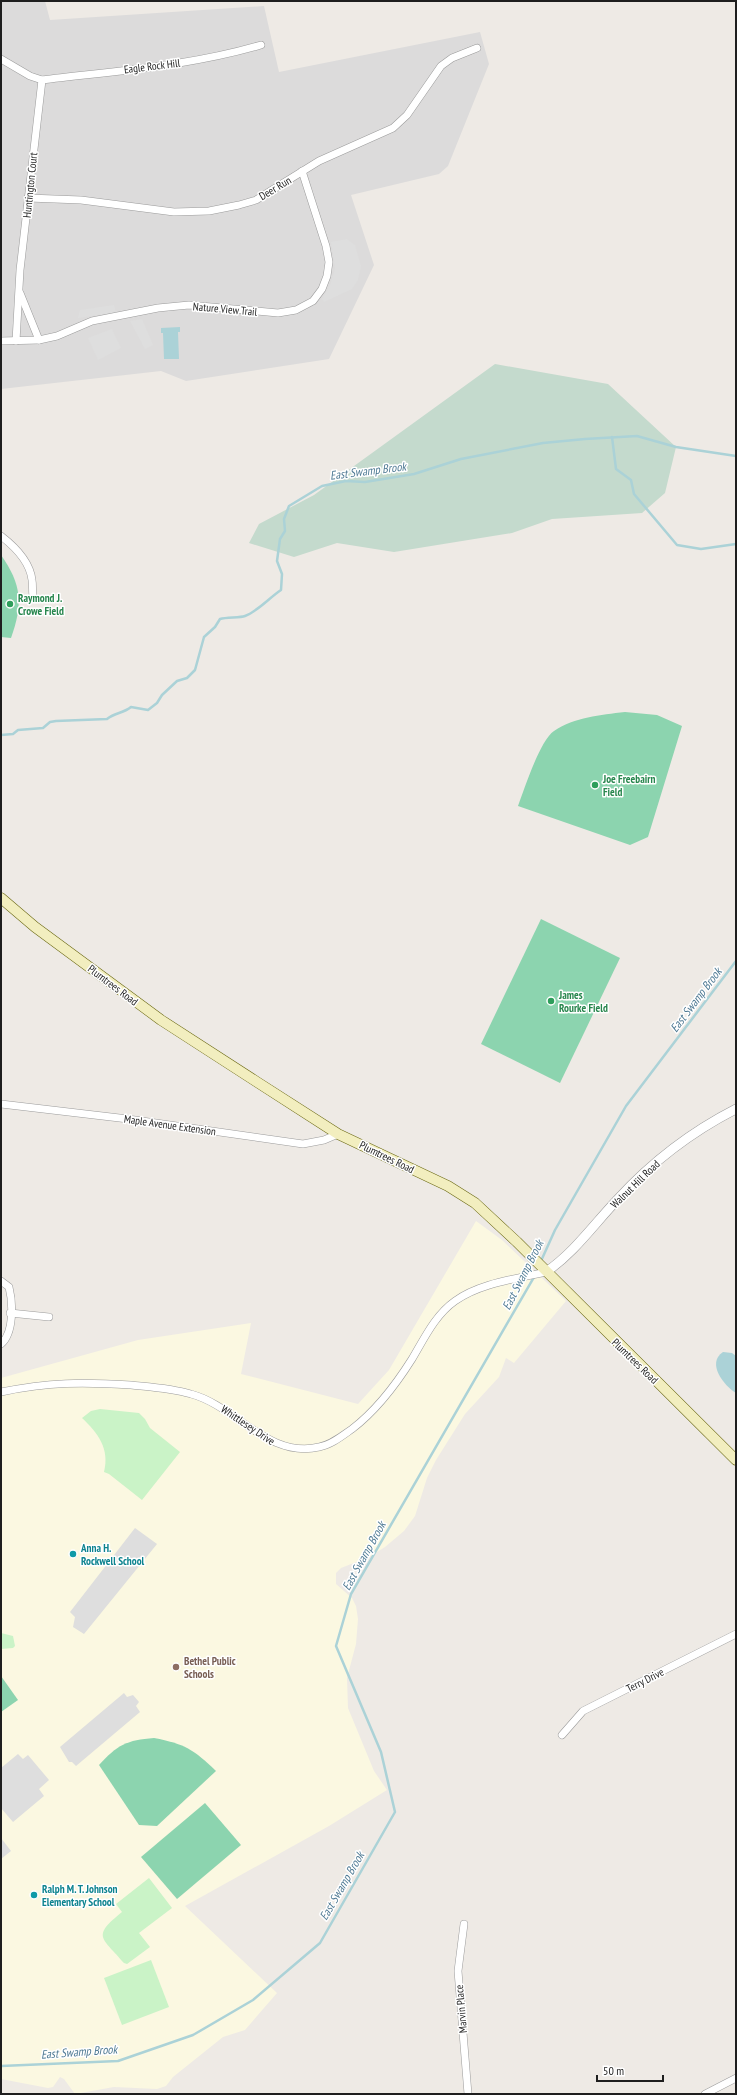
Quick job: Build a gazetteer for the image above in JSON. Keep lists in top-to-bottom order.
{
  "streets": {
    "main road": ["Plumtrees Road"],
    "street": [
      "Eagle Rock Hill",
      "Huntington Court",
      "Deer Run",
      "Nature View Trail",
      "Maple Avenue Extension",
      "Walnut Hill Road",
      "Whittlesey Drive",
      "Terry Drive",
      "Marvin Place"
    ]
  },
  "crossings": [
    ["Eagle Rock Hill", "Huntington Court"],
    ["Huntington Court", "Deer Run"],
    ["Huntington Court", "Nature View Trail"],
    ["Deer Run", "Nature View Trail"],
    ["Plumtrees Road", "Maple Avenue Extension"],
    ["Plumtrees Road", "Walnut Hill Road"],
    ["Plumtrees Road", "Whittlesey Drive"],
    ["Walnut Hill Road", "Whittlesey Drive"]
  ],
  "water": ["East Swamp Brook"],
  "places": [
    "Raymond J. Crowe Field",
    "Joe Freebairn Field",
    "James Rourke Field",
    "Anna H. Rockwell School",
    "Bethel Public Schools",
    "Ralph M. T. Johnson Elementary School"
  ],
  "scale_bar": "50 m"
}
